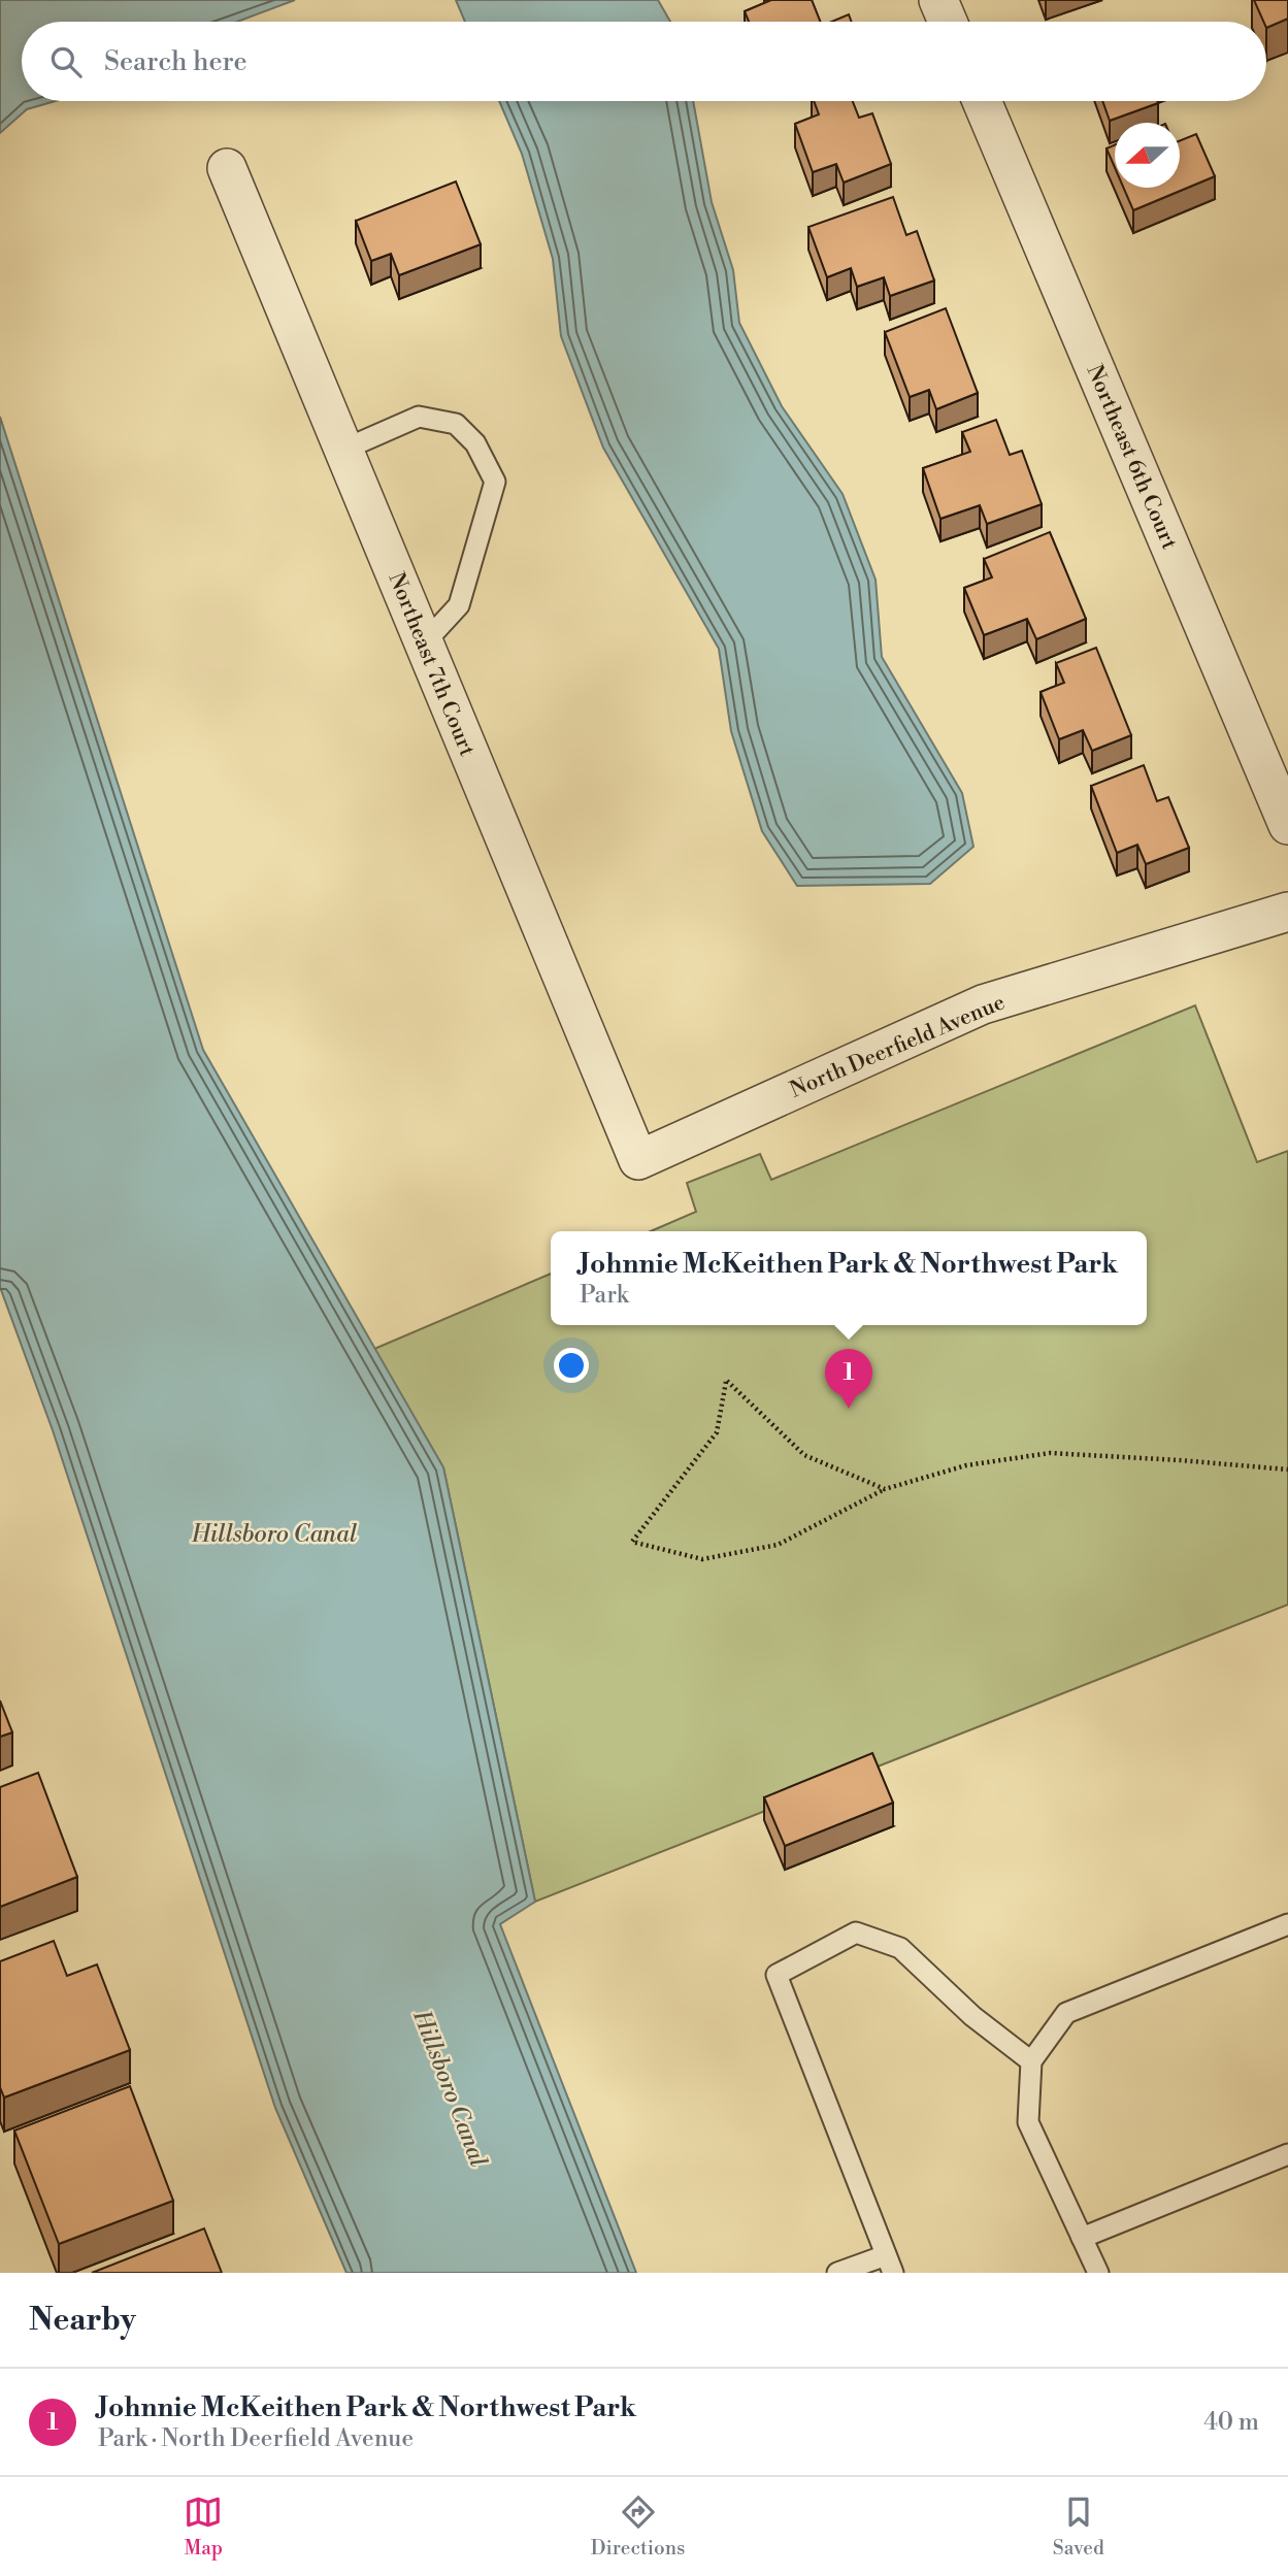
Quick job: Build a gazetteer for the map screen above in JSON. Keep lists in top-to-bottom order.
{
  "streets": {
    "street": ["Northeast 6th Court", "Northeast 7th Court", "North Deerfield Avenue"]
  },
  "crossings": [
    ["Northeast 7th Court", "North Deerfield Avenue"]
  ],
  "water": ["Hillsboro Canal"],
  "north": "left",
  "page": {
    "search": "Search here",
    "popup": ["Johnnie McKeithen Park & Northwest Park", "Park"],
    "pins": "1",
    "heading": "Nearby",
    "list": [
      {
        "mark": "1",
        "name": "Johnnie McKeithen Park & Northwest Park",
        "note": "Park · North Deerfield Avenue",
        "value": "40 m"
      }
    ],
    "nav": ["Map", "Directions", "Saved"]
  }
}
